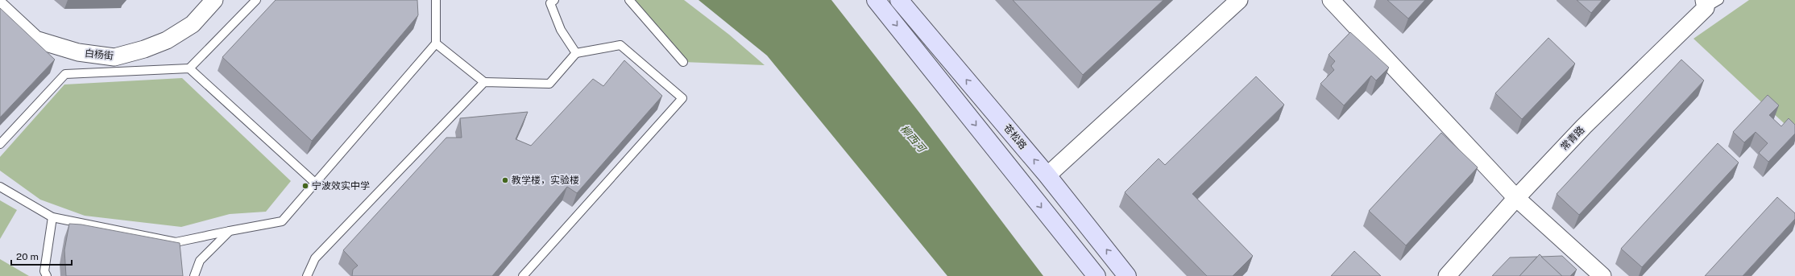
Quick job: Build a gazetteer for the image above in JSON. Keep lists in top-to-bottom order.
{
  "streets": {
    "main road": ["苍松路"],
    "street": ["白杨街", "常青路"]
  },
  "water": ["柳西河"],
  "places": ["教学楼，实验楼", "宁波效实中学"],
  "scale_bar": "20 m"
}
